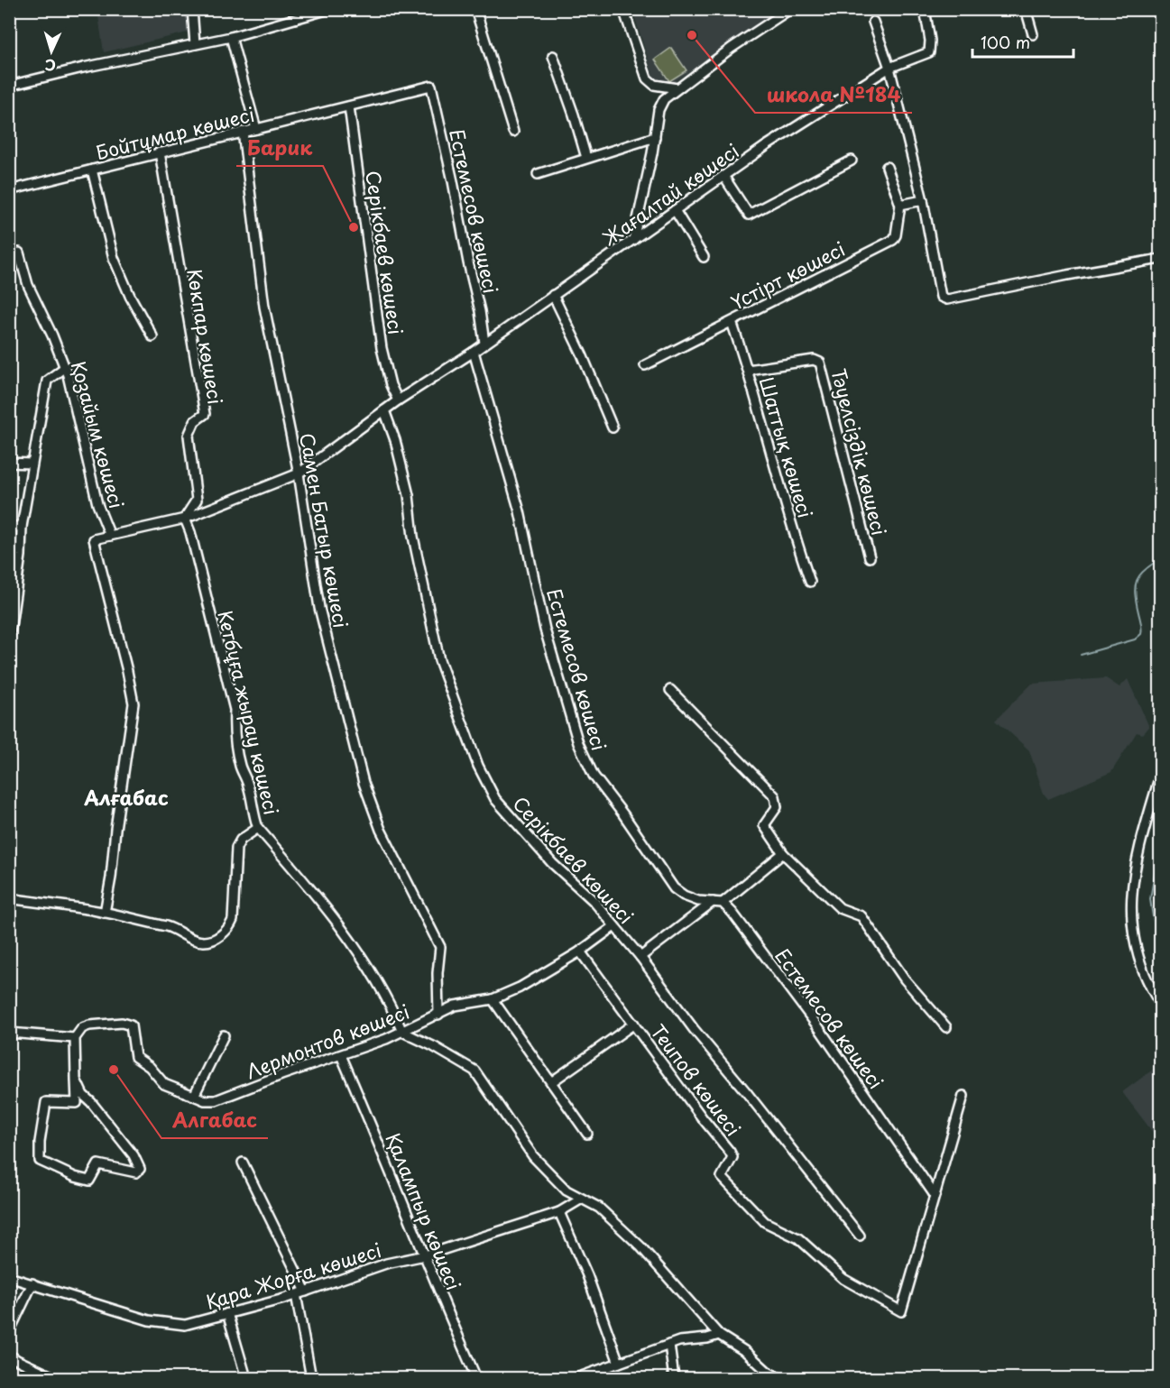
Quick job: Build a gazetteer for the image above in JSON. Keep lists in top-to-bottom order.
{
  "streets": {
    "street": [
      "Бойтұмар көшесі",
      "Жағалтай көшесі",
      "Естемесов көшесі",
      "Серікбаев көшесі",
      "Үстірт көшесі",
      "Көкпар көшесі",
      "Қозайым көшесі",
      "Шаттық көшесі",
      "Тәуелсіздік көшесі",
      "Самен Батыр көшесі",
      "Кетбұға жырау көшесі",
      "Лермонтов көшесі",
      "Теипов көшесі",
      "Қалампыр көшесі",
      "Қара Жорға көшесі"
    ]
  },
  "crossings": [
    ["Бойтұмар көшесі", "Естемесов көшесі"],
    ["Бойтұмар көшесі", "Серікбаев көшесі"],
    ["Бойтұмар көшесі", "Көкпар көшесі"],
    ["Бойтұмар көшесі", "Самен Батыр көшесі"],
    ["Жағалтай көшесі", "Естемесов көшесі"],
    ["Жағалтай көшесі", "Серікбаев көшесі"],
    ["Естемесов көшесі", "Теипов көшесі"],
    ["Серікбаев көшесі", "Лермонтов көшесі"],
    ["Үстірт көшесі", "Шаттық көшесі"],
    ["Көкпар көшесі", "Кетбұға жырау көшесі"],
    ["Шаттық көшесі", "Тәуелсіздік көшесі"],
    ["Самен Батыр көшесі", "Лермонтов көшесі"],
    ["Кетбұға жырау көшесі", "Лермонтов көшесі"],
    ["Лермонтов көшесі", "Теипов көшесі"],
    ["Лермонтов көшесі", "Қалампыр көшесі"],
    ["Қалампыр көшесі", "Қара Жорға көшесі"]
  ],
  "districts": ["Алғабас"],
  "places": ["школа №184", "Барик", "Алгабас"],
  "scale_bar": "100 m",
  "north": "bottom"
}
